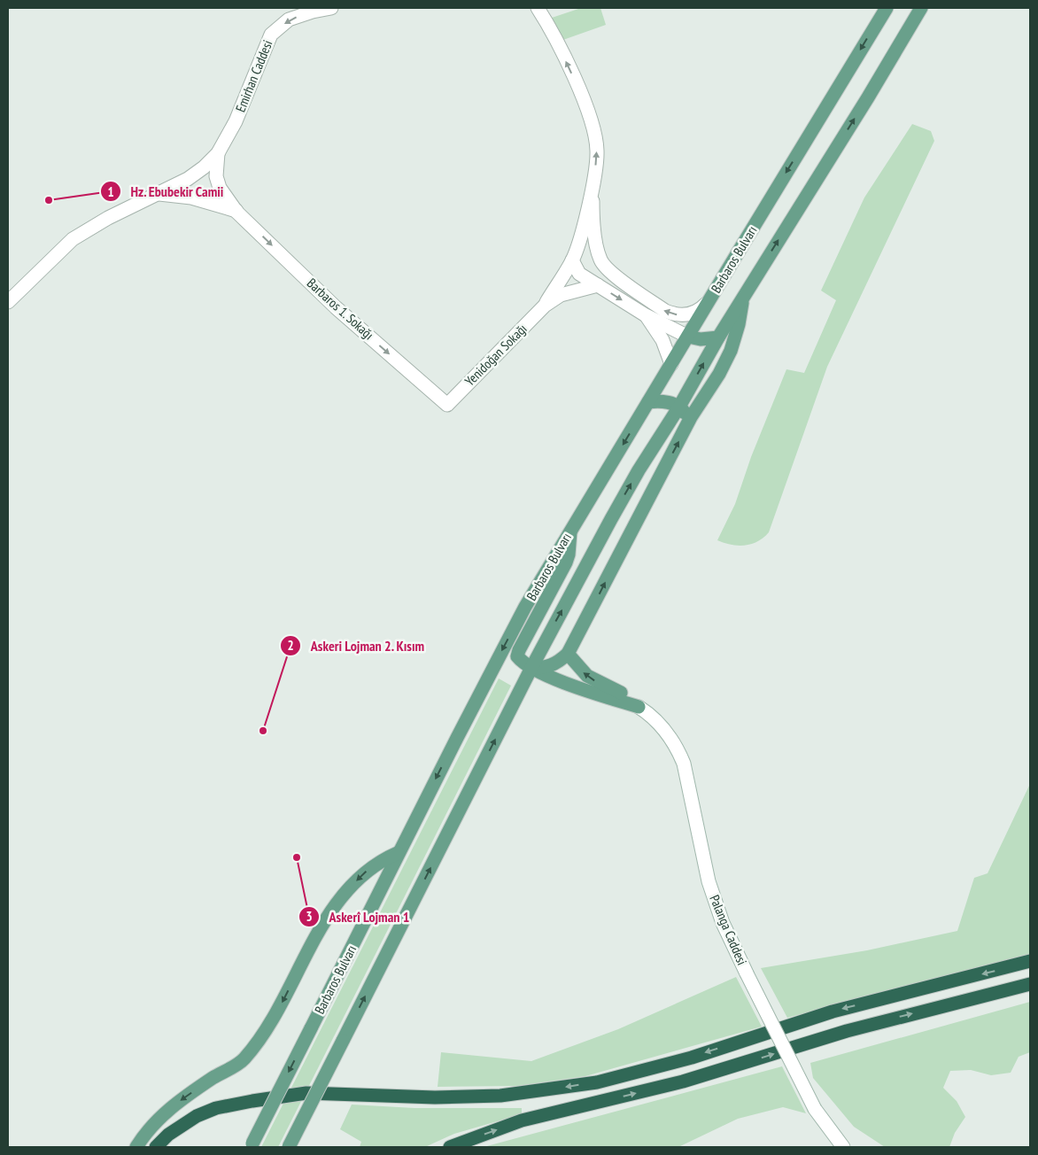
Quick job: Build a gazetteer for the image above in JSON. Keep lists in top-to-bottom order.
{
  "streets": {
    "main road": ["Barbaros Bulvarı"],
    "street": [
      "Emirhan Caddesi",
      "Barbaros 1. Sokağı",
      "Yenidoğan Sokağı",
      "Palanga Caddesi"
    ]
  },
  "crossings": [
    ["Emirhan Caddesi", "Barbaros 1. Sokağı"],
    ["Barbaros 1. Sokağı", "Yenidoğan Sokağı"]
  ],
  "one_way": ["Emirhan Caddesi", "Barbaros 1. Sokağı"],
  "places": ["Hz. Ebubekir Camii", "Askeri Lojman 2. Kısım", "Askerî Lojman 1"]
}
